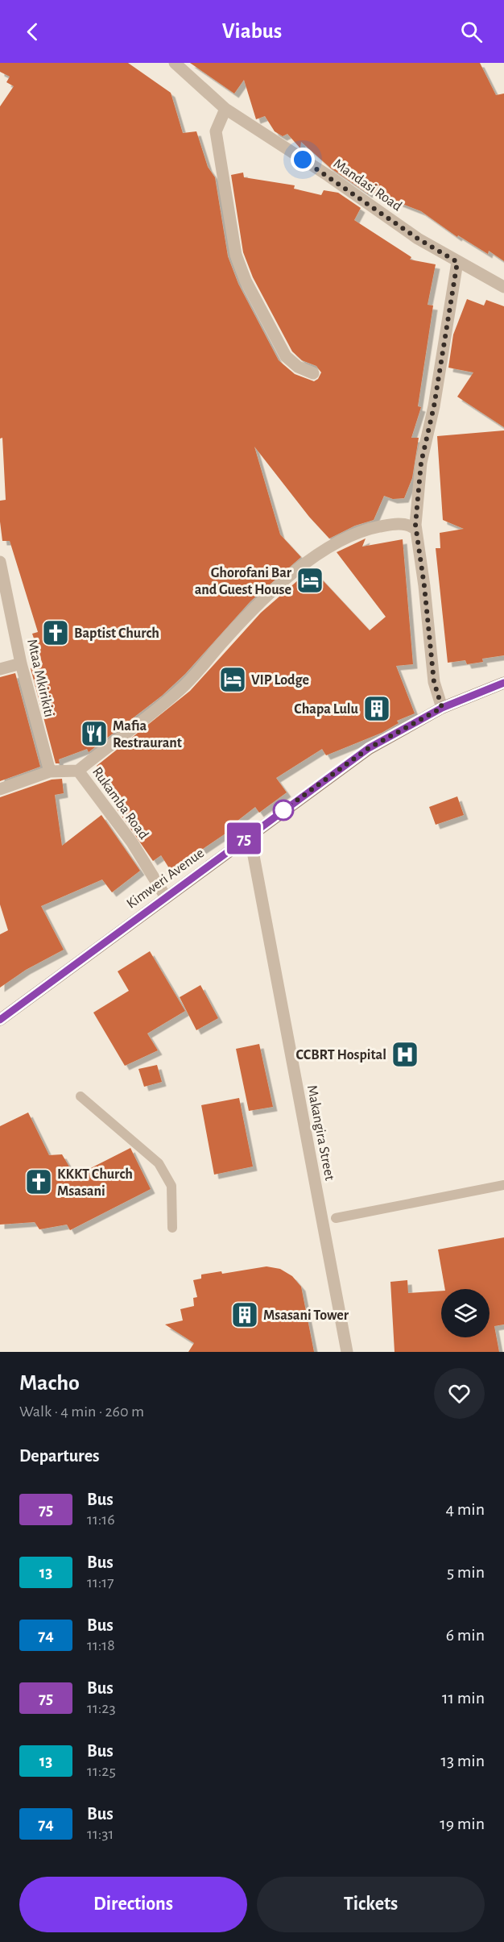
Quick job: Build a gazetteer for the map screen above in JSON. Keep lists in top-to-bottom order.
{
  "streets": {
    "street": [
      "Mandasi Road",
      "Mtaa Mkirikiti",
      "Rukamba Road",
      "Kimweri Avenue",
      "Makangira Street"
    ]
  },
  "crossings": [
    ["Mtaa Mkirikiti", "Rukamba Road"],
    ["Rukamba Road", "Kimweri Avenue"],
    ["Kimweri Avenue", "Makangira Street"]
  ],
  "places": {
    "hotel": ["Ghorofani Bar and Guest House", "VIP Lodge"],
    "church": ["Baptist Church", "KKKT Church Msasani"],
    "building": ["Chapa Lulu", "Msasani Tower"],
    "restaurant": ["Mafia Restraurant"],
    "hospital": ["CCBRT Hospital"]
  },
  "lines": ["bus line 75"],
  "page": {
    "header": "Viabus",
    "on_map": "75",
    "heading": [
      ["Macho", "Walk · 4 min · 260 m"],
      "Departures"
    ],
    "list": [
      {
        "mark": "75",
        "name": "Bus",
        "note": "11:16",
        "value": "4 min"
      },
      {
        "mark": "13",
        "name": "Bus",
        "note": "11:17",
        "value": "5 min"
      },
      {
        "mark": "74",
        "name": "Bus",
        "note": "11:18",
        "value": "6 min"
      },
      {
        "mark": "75",
        "name": "Bus",
        "note": "11:23",
        "value": "11 min"
      },
      {
        "mark": "13",
        "name": "Bus",
        "note": "11:25",
        "value": "13 min"
      },
      {
        "mark": "74",
        "name": "Bus",
        "note": "11:31",
        "value": "19 min"
      }
    ],
    "buttons": ["Directions", "Tickets"]
  }
}
